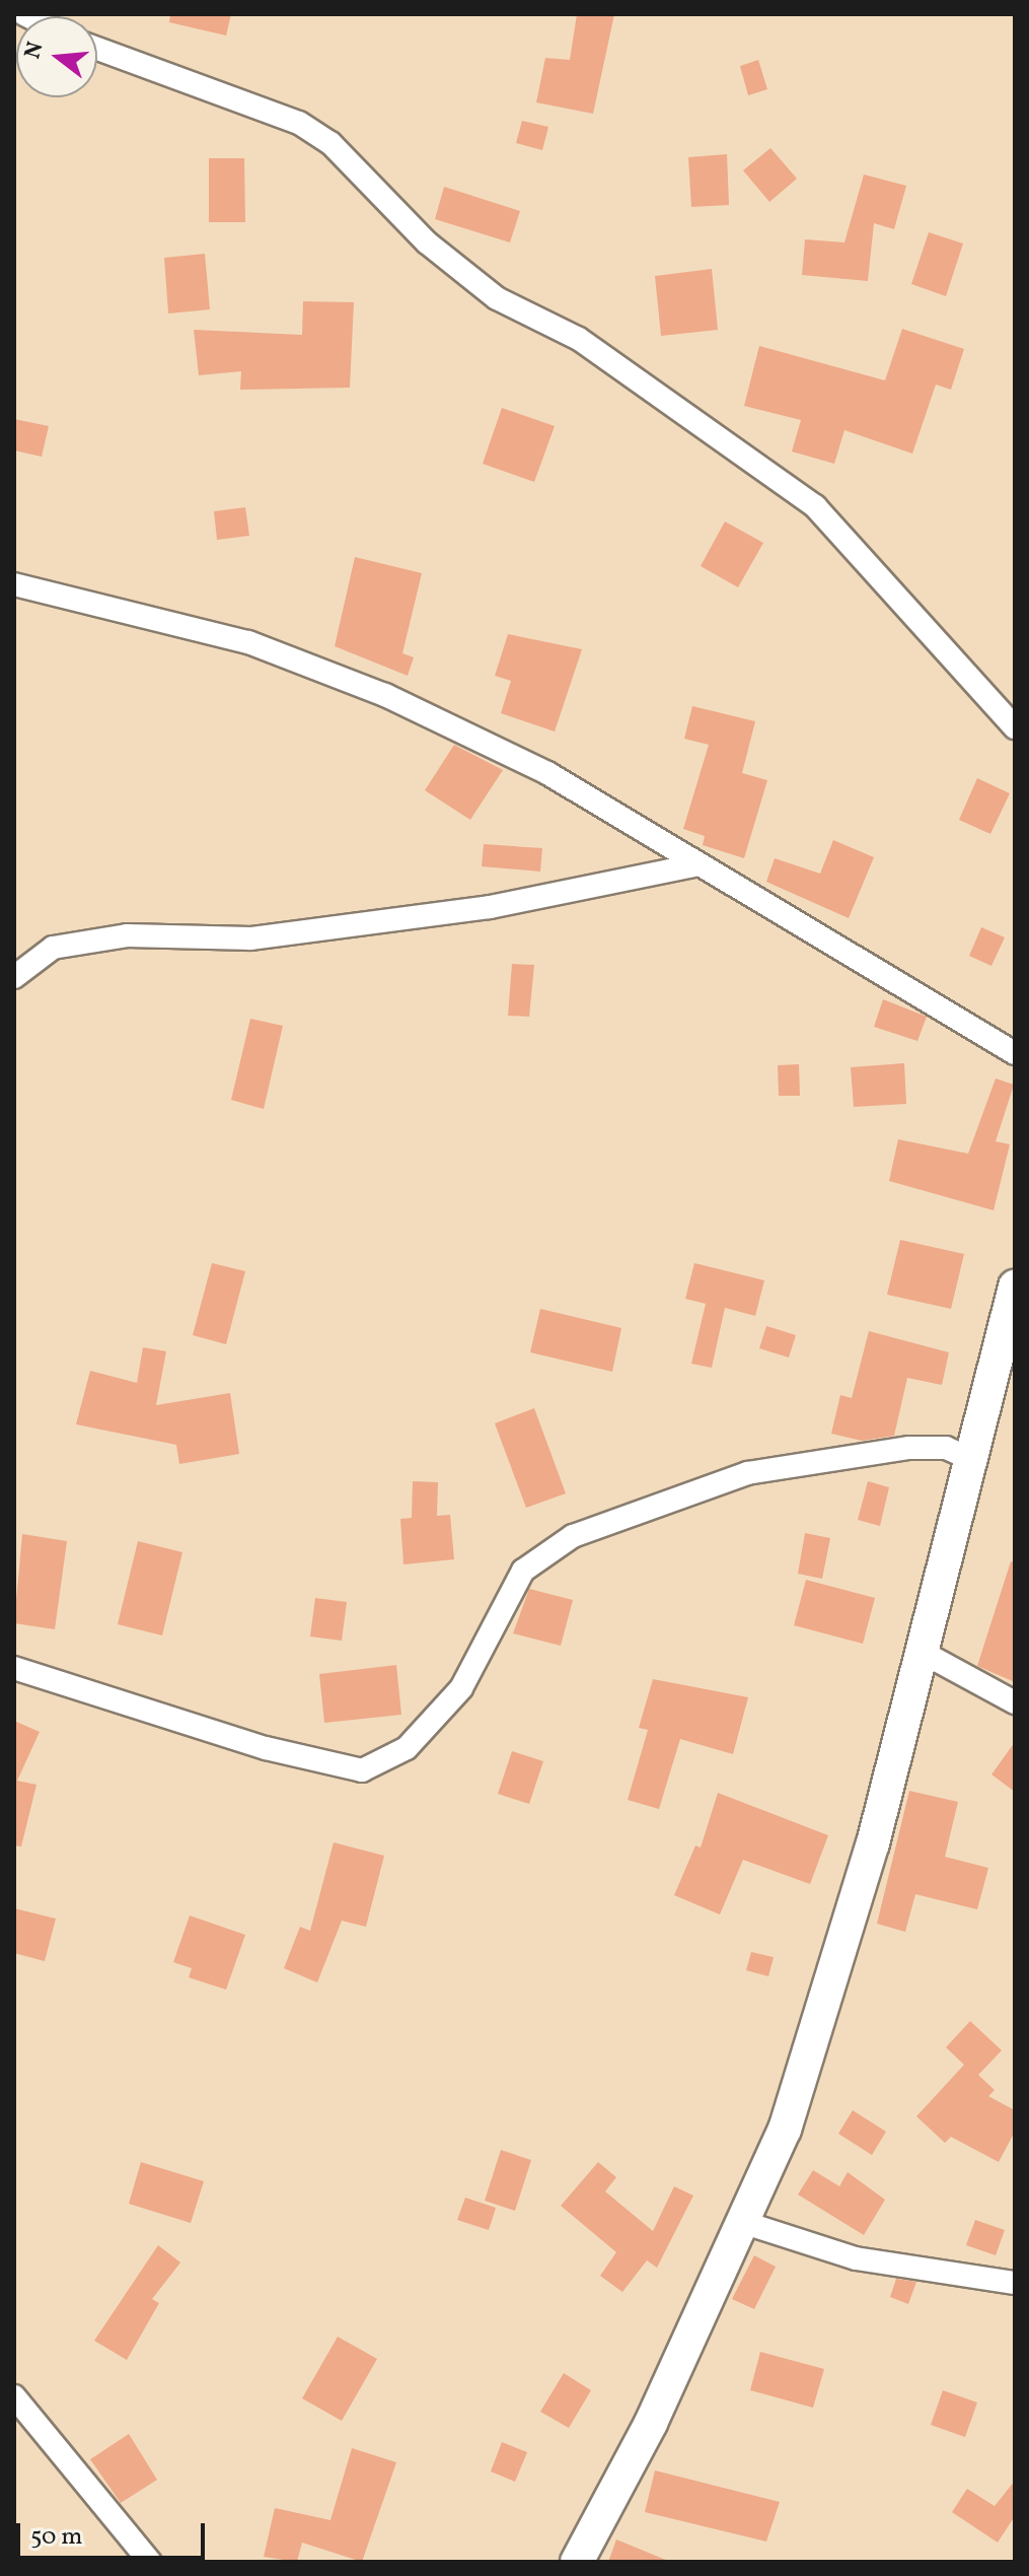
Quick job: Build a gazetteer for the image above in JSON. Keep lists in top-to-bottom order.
{
  "scale_bar": "50 m",
  "north": "left"
}
